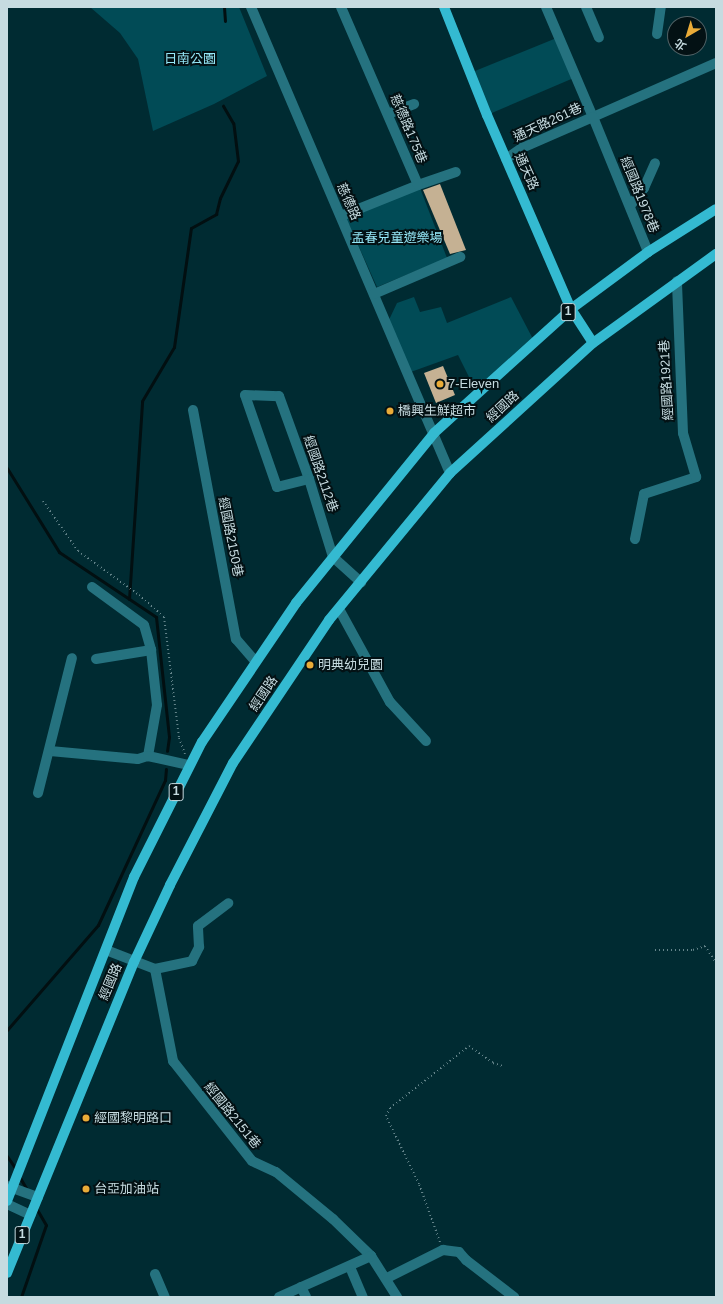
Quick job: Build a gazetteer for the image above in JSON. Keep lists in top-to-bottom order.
{
  "streets": {
    "main road": ["通天路", "1", "經國路"],
    "street": [
      "通天路261巷",
      "慈德路175巷",
      "經國路1978巷",
      "慈德路",
      "經國路1921巷",
      "經國路2112巷",
      "經國路2150巷",
      "經國路2151巷"
    ]
  },
  "crossings": [
    ["通天路261巷", "通天路"],
    ["通天路261巷", "經國路1978巷"],
    ["慈德路175巷", "慈德路"],
    ["通天路", "經國路"],
    ["經國路1978巷", "經國路"],
    ["慈德路", "經國路"],
    ["經國路1921巷", "經國路"],
    ["經國路", "經國路2112巷"],
    ["經國路", "經國路2150巷"]
  ],
  "parks": ["日南公園", "孟春兒童遊樂場"],
  "places": [
    "7-Eleven",
    "橋興生鮮超市",
    "明典幼兒園",
    "經國黎明路口",
    "台亞加油站"
  ],
  "north": "bottom left"
}
